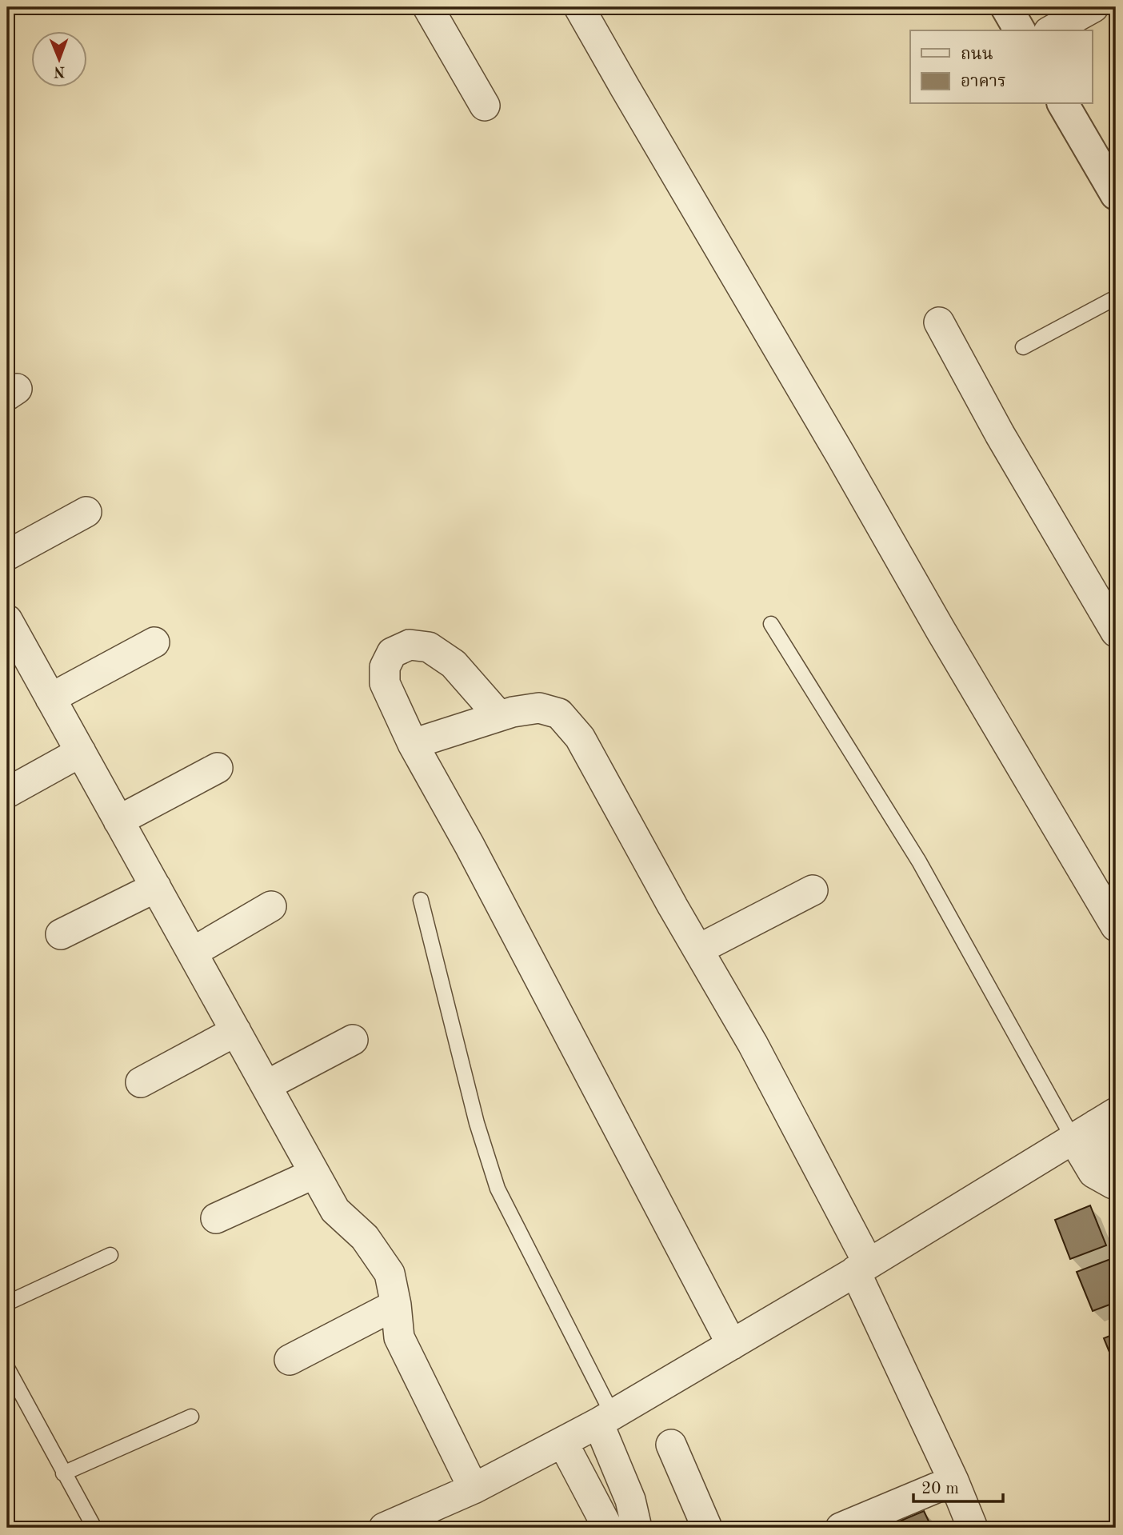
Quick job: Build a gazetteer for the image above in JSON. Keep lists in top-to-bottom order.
{
  "legend": ["ถนน", "อาคาร"],
  "scale_bar": "20 m",
  "north": "bottom"
}
